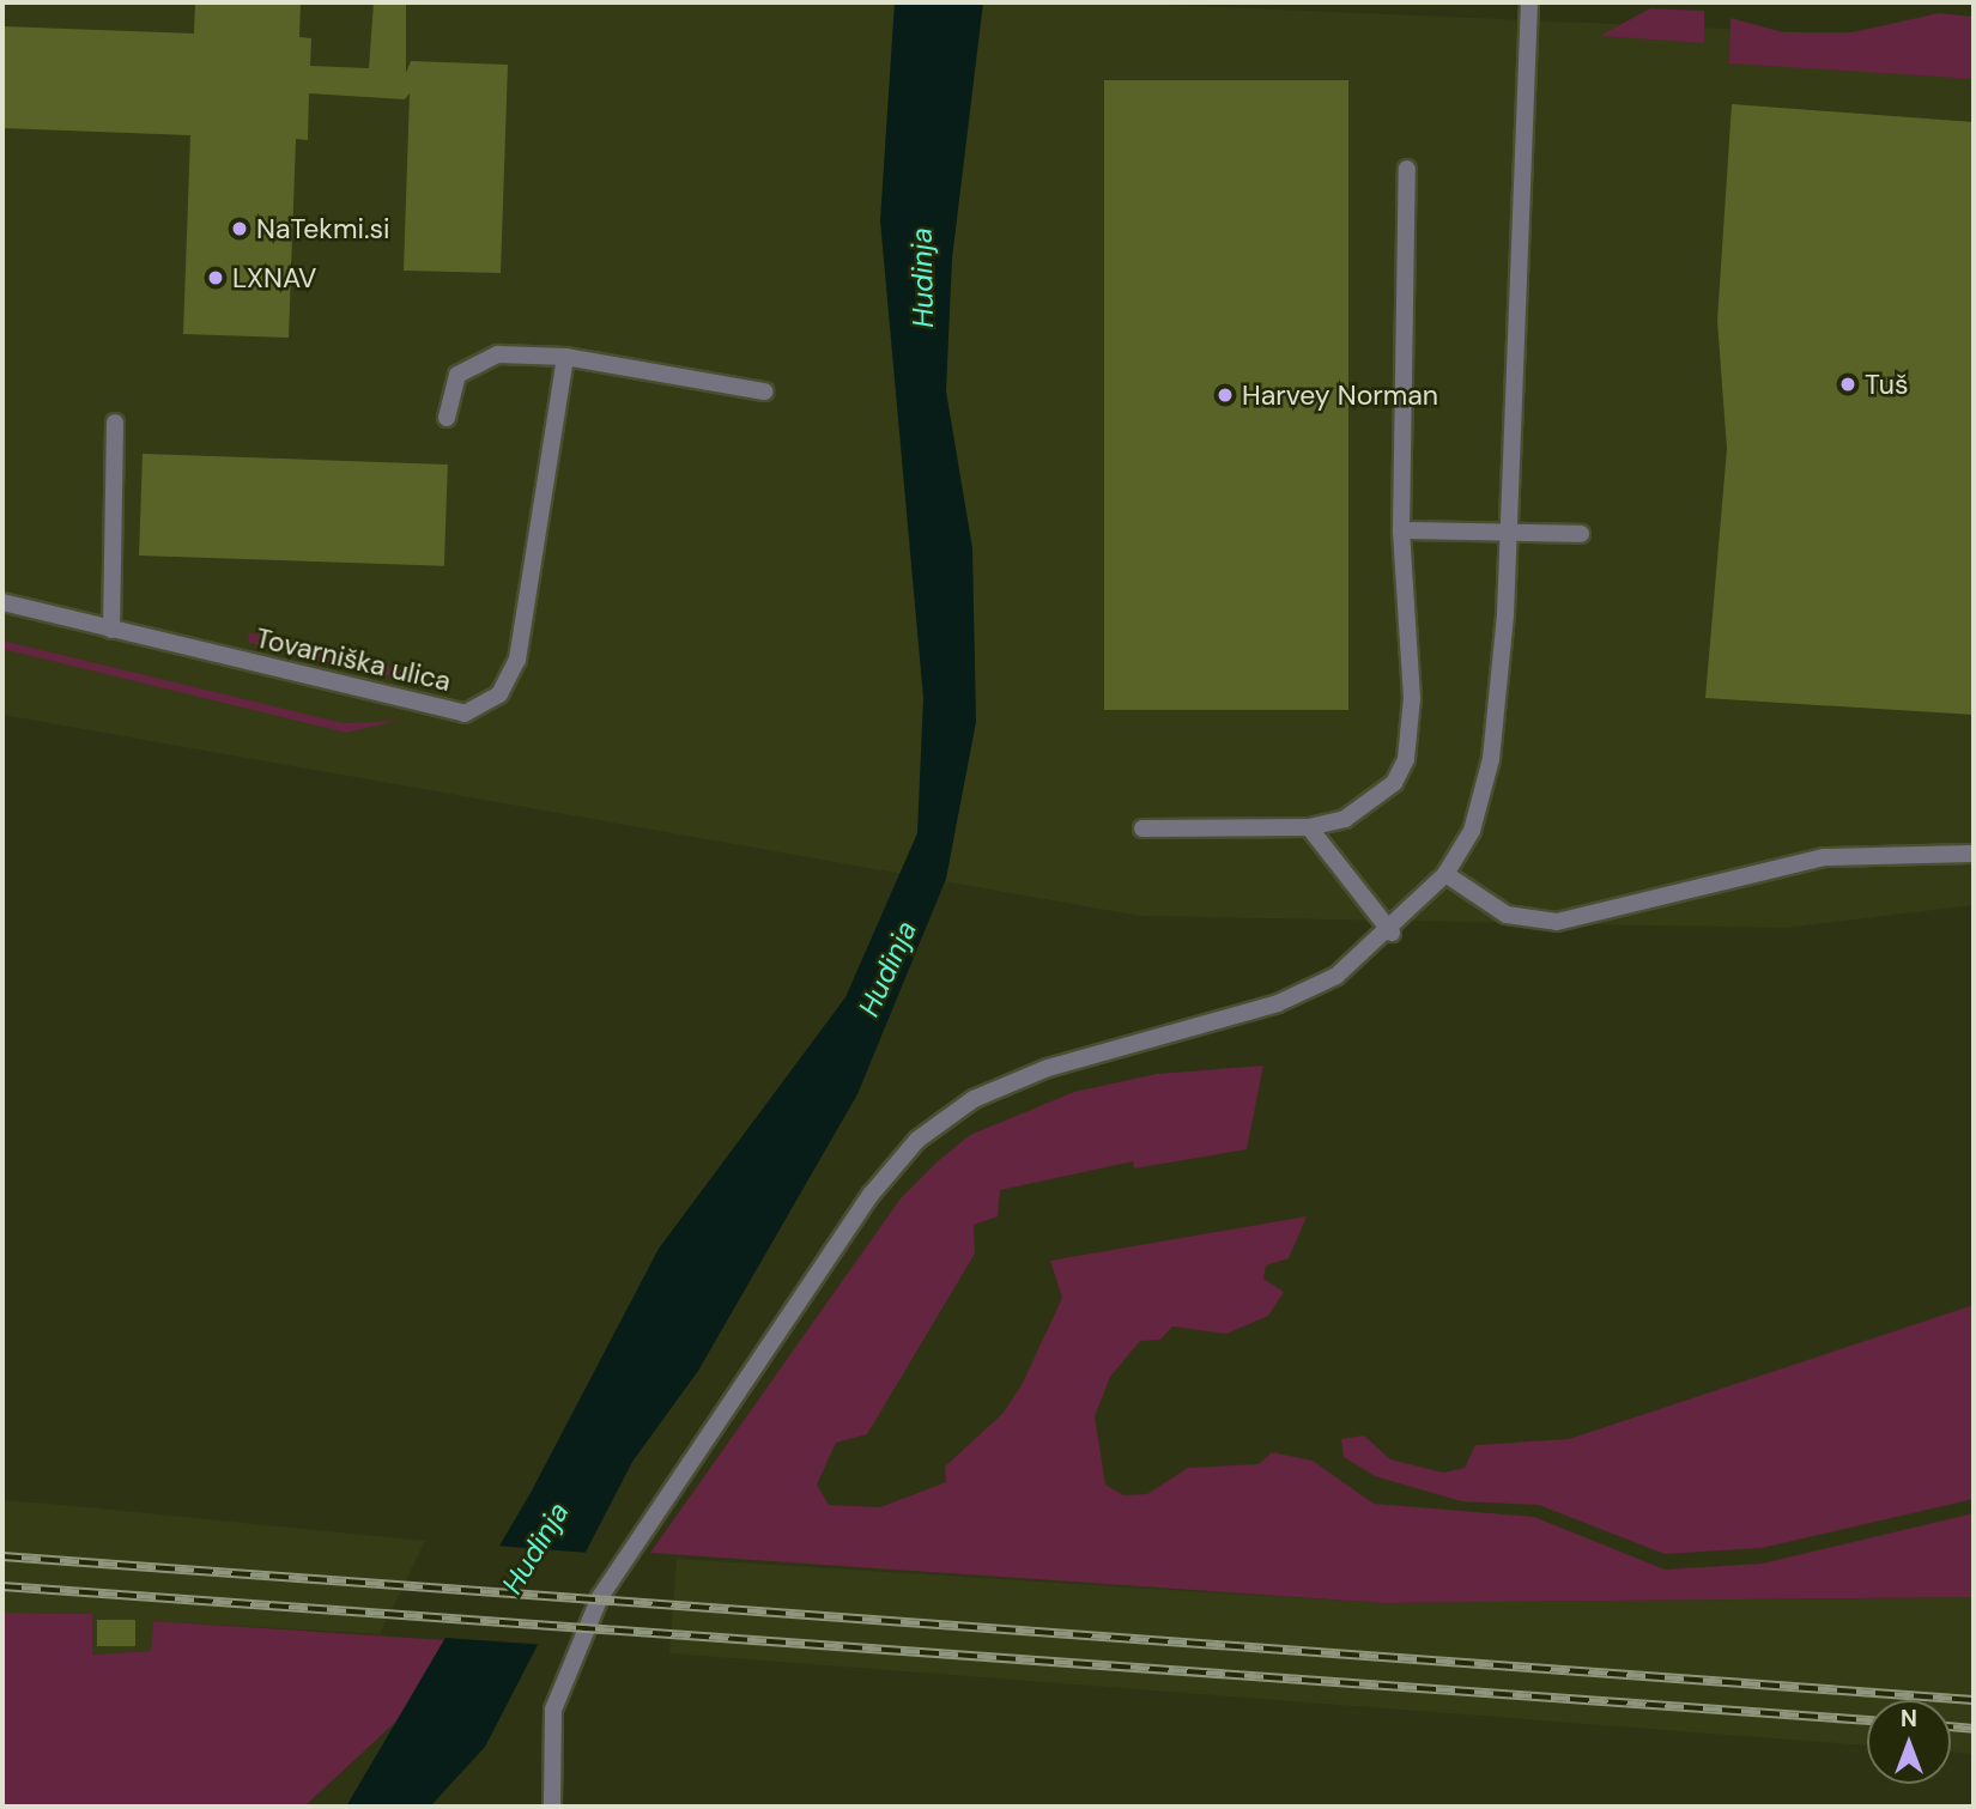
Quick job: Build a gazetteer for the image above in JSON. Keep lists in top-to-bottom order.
{
  "streets": {
    "street": ["Tovarniška ulica"]
  },
  "water": ["Hudinja"],
  "places": [
    "NaTekmi.si",
    "LXNAV",
    "Tuš",
    "Harvey Norman"
  ],
  "north": "top"
}
